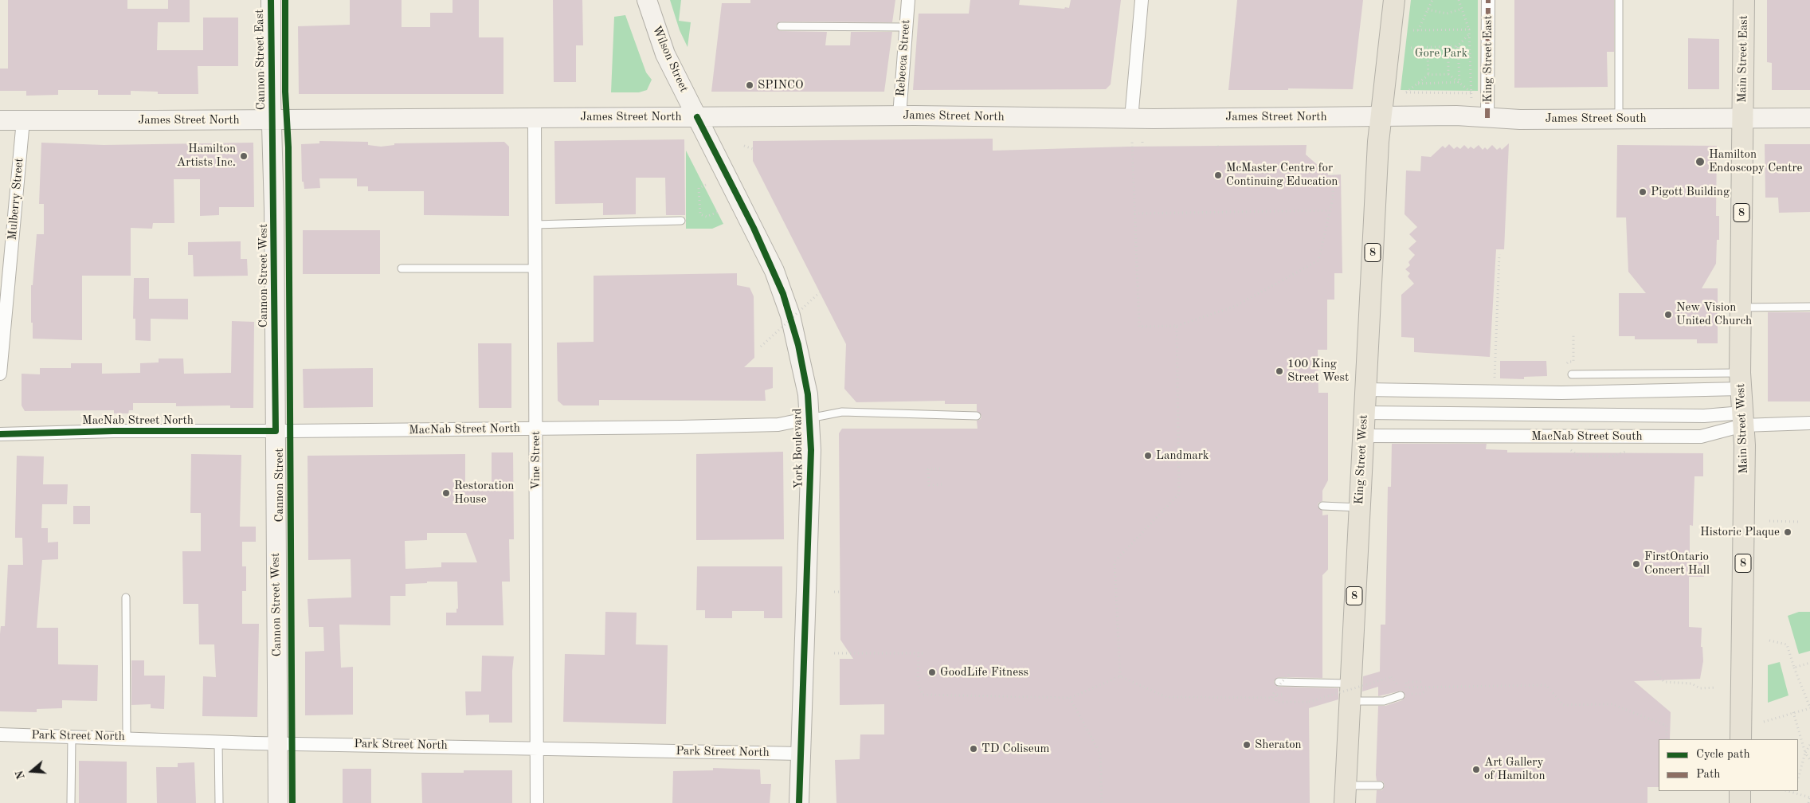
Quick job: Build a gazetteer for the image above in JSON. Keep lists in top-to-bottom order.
{
  "streets": {
    "main road": [
      "Wilson Street",
      "Main Street East",
      "Cannon Street East",
      "James Street North",
      "James Street South",
      "8",
      "Cannon Street West",
      "Main Street West",
      "York Boulevard",
      "King Street West"
    ],
    "street": [
      "Rebecca Street",
      "King Street East",
      "Mulberry Street",
      "MacNab Street North",
      "MacNab Street South",
      "Vine Street",
      "Park Street North"
    ],
    "cycle path": ["Cannon Street"]
  },
  "crossings": [
    ["Rebecca Street", "James Street North"],
    ["Wilson Street", "James Street North"],
    ["Wilson Street", "York Boulevard"],
    ["King Street East", "James Street South"],
    ["Main Street East", "James Street South"],
    ["Main Street East", "Main Street West"],
    ["Cannon Street East", "James Street North"],
    ["Cannon Street East", "Cannon Street West"],
    ["James Street North", "James Street South"],
    ["James Street North", "Mulberry Street"],
    ["James Street North", "8"],
    ["James Street North", "Cannon Street West"],
    ["James Street North", "York Boulevard"],
    ["James Street North", "King Street West"],
    ["James Street North", "Vine Street"],
    ["James Street South", "8"],
    ["James Street South", "Main Street West"],
    ["James Street South", "King Street West"],
    ["8", "King Street West"],
    ["Cannon Street West", "MacNab Street North"],
    ["Cannon Street West", "Park Street North"],
    ["MacNab Street North", "York Boulevard"],
    ["MacNab Street North", "Vine Street"],
    ["Main Street West", "MacNab Street South"],
    ["MacNab Street South", "King Street West"],
    ["York Boulevard", "Park Street North"],
    ["Vine Street", "Park Street North"]
  ],
  "parks": ["Gore Park"],
  "places": [
    "SPINCO",
    "Hamilton Artists Inc.",
    "Hamilton Endoscopy Centre",
    "McMaster Centre for Continuing Education",
    "Pigott Building",
    "New Vision United Church",
    "100 King Street West",
    "Landmark",
    "Restoration House",
    "Historic Plaque",
    "FirstOntario Concert Hall",
    "GoodLife Fitness",
    "Sheraton",
    "TD Coliseum",
    "Art Gallery of Hamilton"
  ],
  "legend": ["Cycle path", "Path"],
  "north": "left"
}
